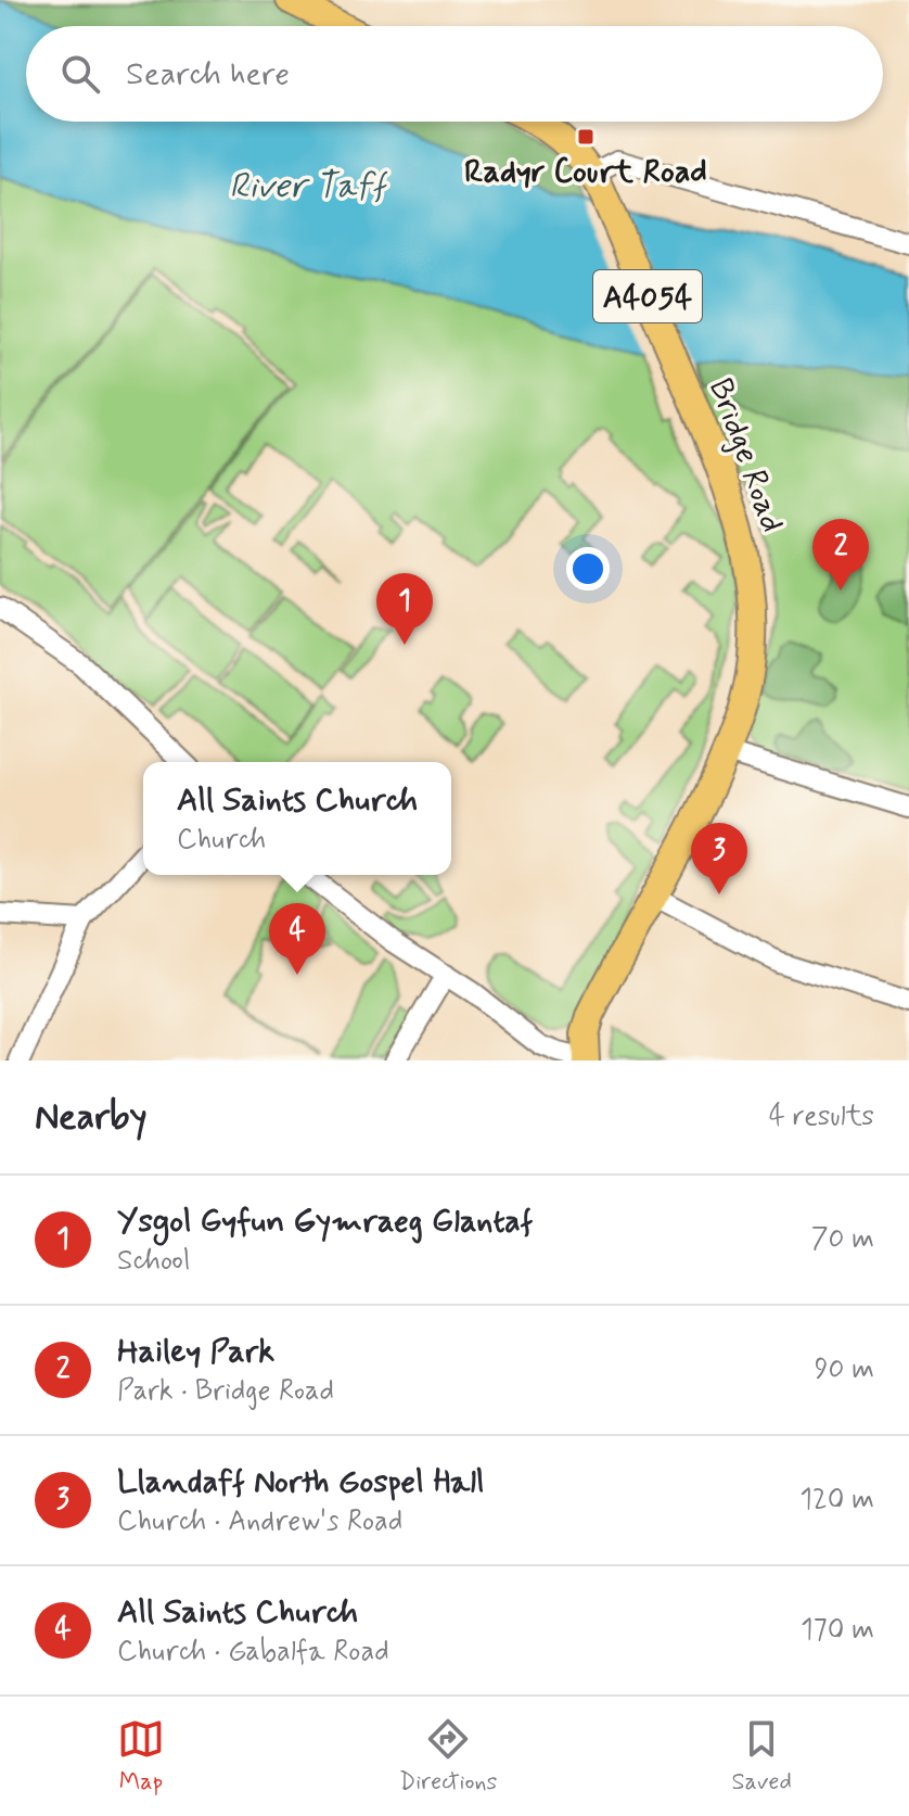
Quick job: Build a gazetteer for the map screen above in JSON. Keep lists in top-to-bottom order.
{
  "streets": {
    "main road": ["A4054", "Bridge Road"]
  },
  "water": ["River Taff"],
  "places": {
    "transit": ["Radyr Court Road"]
  },
  "page": {
    "search": "Search here",
    "pins": [
      "2",
      "1",
      "3",
      "4"
    ],
    "popup": ["All Saints Church", "Church"],
    "heading": ["Nearby", "4 results"],
    "list": [
      {
        "mark": "1",
        "name": "Ysgol Gyfun Gymraeg Glantaf",
        "note": "School",
        "value": "70 m"
      },
      {
        "mark": "2",
        "name": "Hailey Park",
        "note": "Park · Bridge Road",
        "value": "90 m"
      },
      {
        "mark": "3",
        "name": "Llandaff North Gospel Hall",
        "note": "Church · Andrew's Road",
        "value": "120 m"
      },
      {
        "mark": "4",
        "name": "All Saints Church",
        "note": "Church · Gabalfa Road",
        "value": "170 m"
      }
    ],
    "nav": ["Map", "Directions", "Saved"]
  }
}
